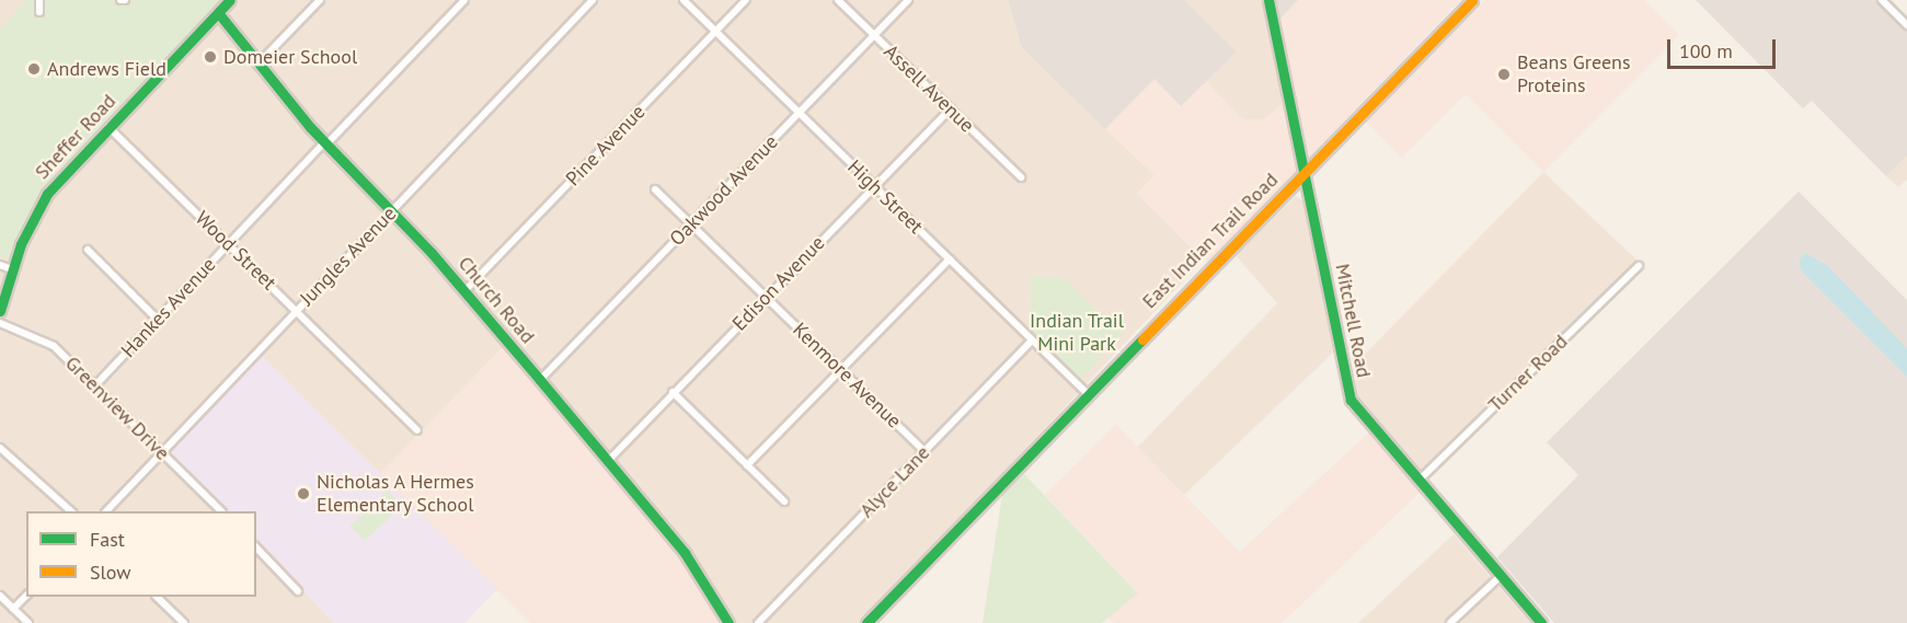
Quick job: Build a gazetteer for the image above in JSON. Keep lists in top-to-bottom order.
{
  "streets": {
    "street": [
      "Assell Avenue",
      "Sheffer Road",
      "Pine Avenue",
      "Oakwood Avenue",
      "High Street",
      "East Indian Trail Road",
      "Wood Street",
      "Jungles Avenue",
      "Edison Avenue",
      "Church Road",
      "Hankes Avenue",
      "Mitchell Road",
      "Turner Road",
      "Kenmore Avenue",
      "Greenview Drive",
      "Alyce Lane"
    ]
  },
  "crossings": [
    ["Assell Avenue", "Oakwood Avenue"],
    ["Assell Avenue", "Edison Avenue"],
    ["Sheffer Road", "Wood Street"],
    ["Sheffer Road", "Church Road"],
    ["Pine Avenue", "High Street"],
    ["Pine Avenue", "Church Road"],
    ["Oakwood Avenue", "High Street"],
    ["Oakwood Avenue", "Church Road"],
    ["Oakwood Avenue", "Kenmore Avenue"],
    ["High Street", "East Indian Trail Road"],
    ["High Street", "Edison Avenue"],
    ["High Street", "Alyce Lane"],
    ["East Indian Trail Road", "Mitchell Road"],
    ["Wood Street", "Jungles Avenue"],
    ["Wood Street", "Hankes Avenue"],
    ["Jungles Avenue", "Church Road"],
    ["Jungles Avenue", "Greenview Drive"],
    ["Edison Avenue", "Church Road"],
    ["Edison Avenue", "Kenmore Avenue"],
    ["Church Road", "Hankes Avenue"],
    ["Hankes Avenue", "Greenview Drive"],
    ["Mitchell Road", "Turner Road"],
    ["Kenmore Avenue", "Alyce Lane"]
  ],
  "parks": ["Indian Trail Mini Park"],
  "places": [
    "Domeier School",
    "Andrews Field",
    "Beans Greens Proteins",
    "Nicholas A Hermes Elementary School"
  ],
  "legend": ["Fast", "Slow"],
  "scale_bar": "100 m"
}
